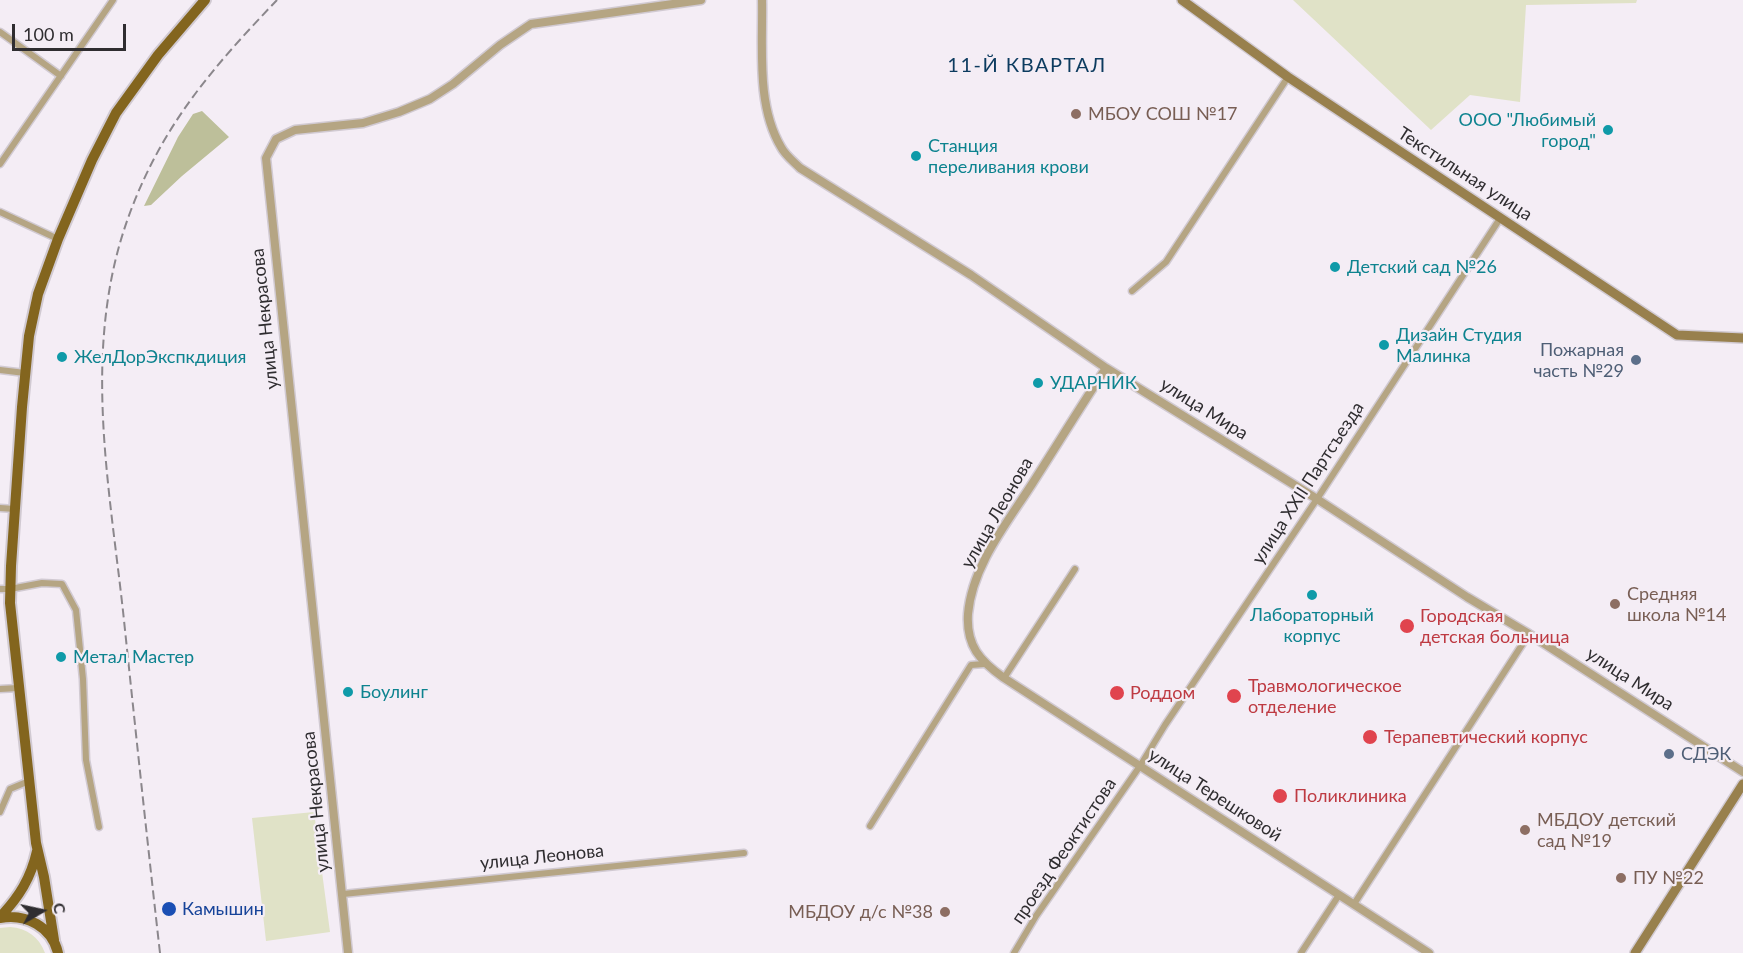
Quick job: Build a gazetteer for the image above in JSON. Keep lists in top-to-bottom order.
{
  "streets": {
    "main road": ["Текстильная улица"],
    "street": [
      "улица Некрасова",
      "улица Мира",
      "улица XXII Партсъезда",
      "улица Леонова",
      "улица Терешковой",
      "проезд Феоктистова"
    ]
  },
  "crossings": [
    ["Текстильная улица", "улица XXII Партсъезда"],
    ["улица Некрасова", "улица Леонова"],
    ["улица Мира", "улица XXII Партсъезда"],
    ["улица Мира", "улица Леонова"],
    ["улица XXII Партсъезда", "улица Терешковой"],
    ["улица XXII Партсъезда", "проезд Феоктистова"],
    ["улица Леонова", "улица Терешковой"],
    ["улица Терешковой", "проезд Феоктистова"]
  ],
  "districts": ["11-Й КВАРТАЛ"],
  "places": [
    "МБОУ СОШ №17",
    "ООО \"Любимый город\"",
    "Станция переливания крови",
    "Детский сад №26",
    "Дизайн Студия Малинка",
    "ЖелДорЭкспкдиция",
    "Пожарная часть №29",
    "УДАРНИК",
    "Лабораторный корпус",
    "Средняя школа №14",
    "Городская детская больница",
    "Метал Мастер",
    "Боулинг",
    "Роддом",
    "Травмологическое отделение",
    "Терапевтический корпус",
    "СДЭК",
    "Поликлиника",
    "МБДОУ детский сад №19",
    "ПУ №22",
    "Камышин",
    "МБДОУ д/с №38"
  ],
  "scale_bar": "100 m",
  "north": "right"
}
